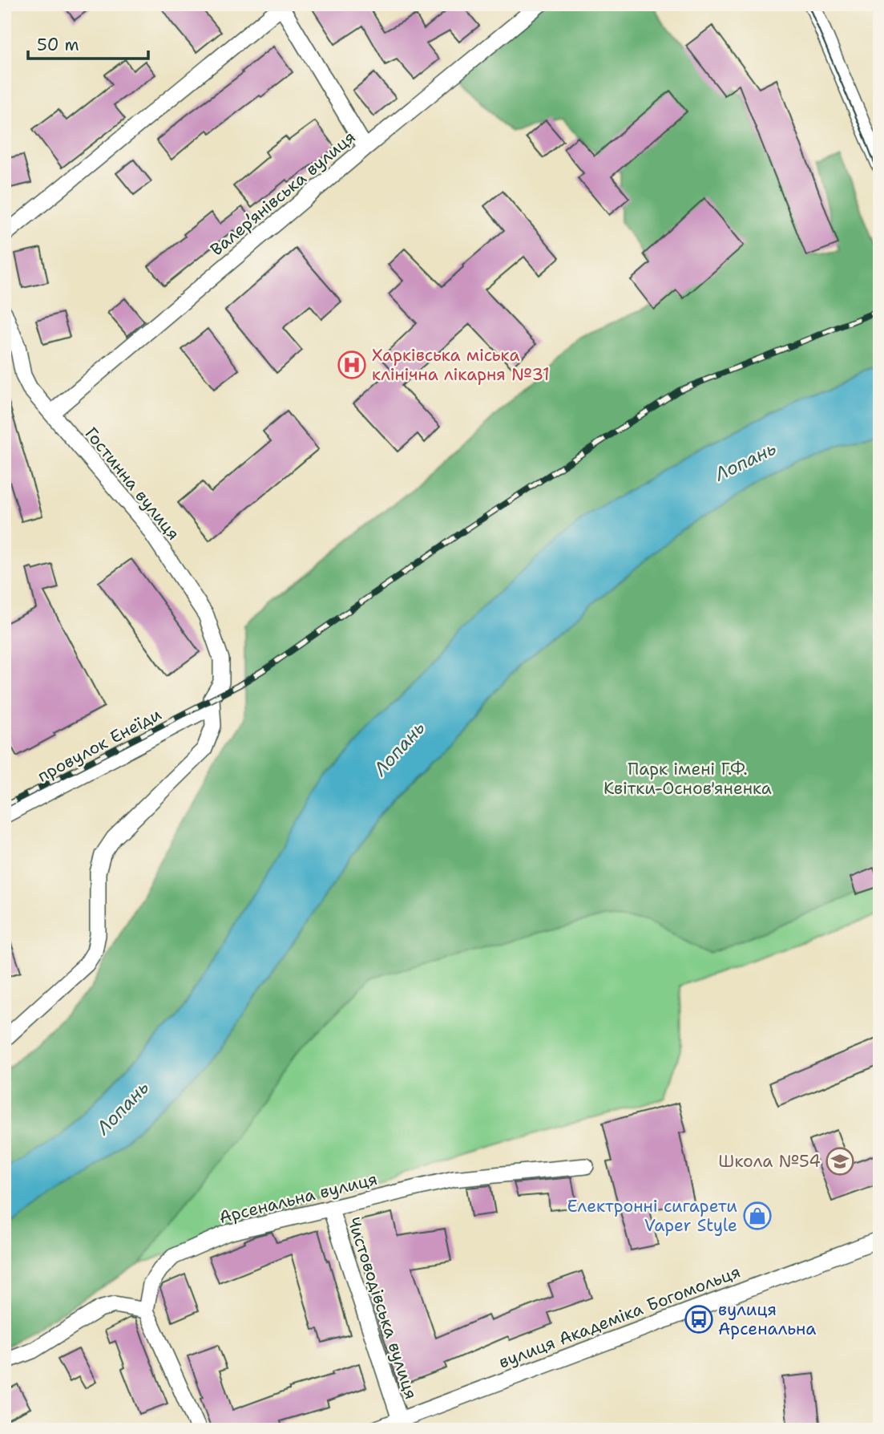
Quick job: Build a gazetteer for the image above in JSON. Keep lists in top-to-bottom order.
{
  "streets": {
    "street": [
      "Валер’янівська вулиця",
      "Гостинна вулиця",
      "провулок Енеїди",
      "Арсенальна вулиця",
      "Чистоводівська вулиця",
      "вулиця Академіка Богомольця"
    ]
  },
  "crossings": [
    ["Валер’янівська вулиця", "Гостинна вулиця"],
    ["Гостинна вулиця", "провулок Енеїди"],
    ["Арсенальна вулиця", "Чистоводівська вулиця"],
    ["Чистоводівська вулиця", "вулиця Академіка Богомольця"]
  ],
  "water": ["Лопань"],
  "parks": ["Парк імені Г.Ф. Квітки-Основ'яненка"],
  "places": {
    "hospital": ["Харківська міська клінічна лікарня №31"],
    "school or university": ["Школа №54"],
    "shop": ["Електронні сигарети Vaper Style"],
    "bus stop": ["вулиця Арсенальна"]
  },
  "scale_bar": "50 m"
}
